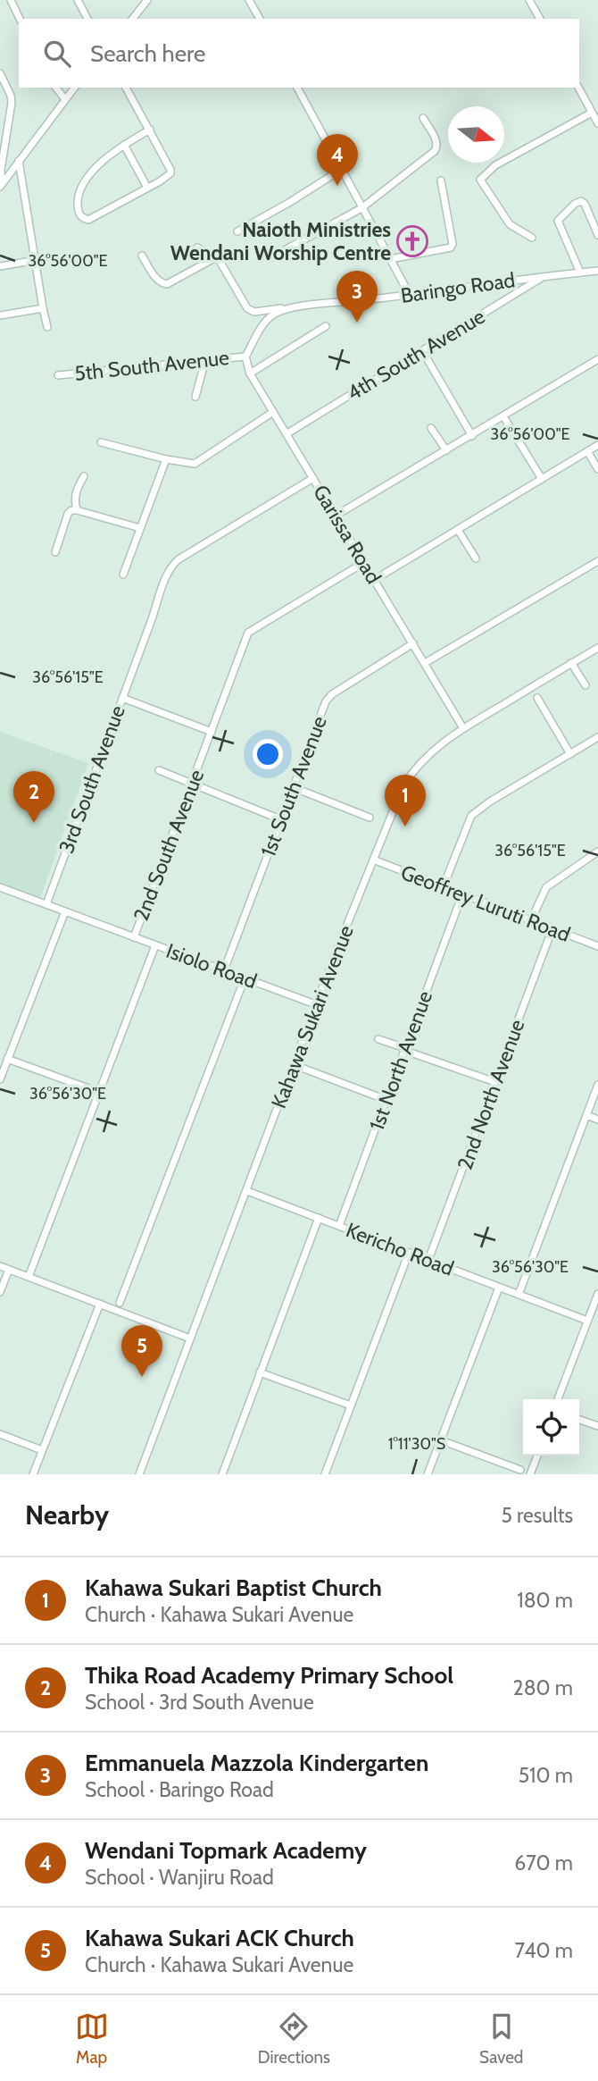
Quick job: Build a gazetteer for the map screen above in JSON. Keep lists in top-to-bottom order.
{
  "streets": {
    "street": [
      "Baringo Road",
      "4th South Avenue",
      "5th South Avenue",
      "Garissa Road",
      "3rd South Avenue",
      "1st South Avenue",
      "2nd South Avenue",
      "Geoffrey Luruti Road",
      "Isiolo Road",
      "Kahawa Sukari Avenue",
      "1st North Avenue",
      "2nd North Avenue",
      "Kericho Road"
    ]
  },
  "crossings": [
    ["Baringo Road", "4th South Avenue"],
    ["4th South Avenue", "Garissa Road"],
    ["5th South Avenue", "Garissa Road"],
    ["Garissa Road", "3rd South Avenue"],
    ["Garissa Road", "1st South Avenue"],
    ["Garissa Road", "2nd South Avenue"],
    ["Garissa Road", "Kahawa Sukari Avenue"],
    ["3rd South Avenue", "Isiolo Road"],
    ["1st South Avenue", "Isiolo Road"],
    ["2nd South Avenue", "Isiolo Road"],
    ["Geoffrey Luruti Road", "Kahawa Sukari Avenue"],
    ["Geoffrey Luruti Road", "1st North Avenue"],
    ["Geoffrey Luruti Road", "2nd North Avenue"],
    ["Isiolo Road", "Kahawa Sukari Avenue"],
    ["Kahawa Sukari Avenue", "Kericho Road"],
    ["1st North Avenue", "Kericho Road"],
    ["2nd North Avenue", "Kericho Road"]
  ],
  "places": {
    "church": ["Naioth Ministries Wendani Worship Centre"]
  },
  "north": "right",
  "page": {
    "search": "Search here",
    "pins": [
      "4",
      "3",
      "2",
      "1",
      "5"
    ],
    "heading": ["Nearby", "5 results"],
    "list": [
      {
        "mark": "1",
        "name": "Kahawa Sukari Baptist Church",
        "note": "Church · Kahawa Sukari Avenue",
        "value": "180 m"
      },
      {
        "mark": "2",
        "name": "Thika Road Academy Primary School",
        "note": "School · 3rd South Avenue",
        "value": "280 m"
      },
      {
        "mark": "3",
        "name": "Emmanuela Mazzola Kindergarten",
        "note": "School · Baringo Road",
        "value": "510 m"
      },
      {
        "mark": "4",
        "name": "Wendani Topmark Academy",
        "note": "School · Wanjiru Road",
        "value": "670 m"
      },
      {
        "mark": "5",
        "name": "Kahawa Sukari ACK Church",
        "note": "Church · Kahawa Sukari Avenue",
        "value": "740 m"
      }
    ],
    "nav": ["Map", "Directions", "Saved"]
  },
  "coordinates": [
    "36°56'00\"E",
    "36°56'15\"E",
    "36°56'30\"E",
    "1°11'30\"S"
  ]
}
